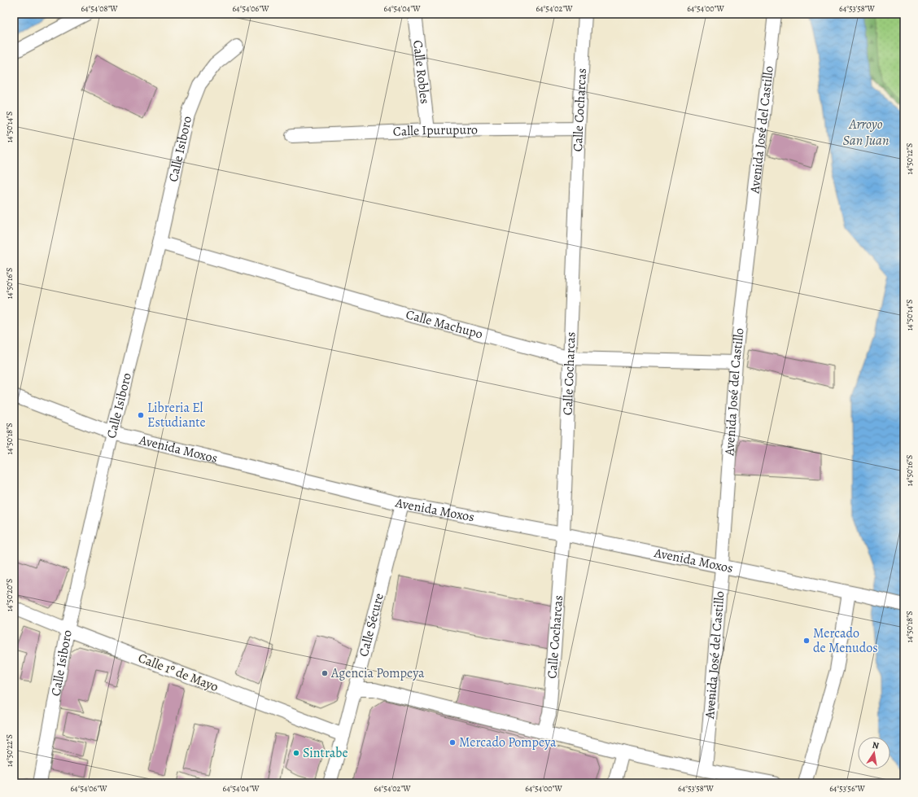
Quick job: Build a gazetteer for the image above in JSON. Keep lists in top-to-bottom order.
{
  "streets": {
    "street": [
      "Calle Robles",
      "Calle Cocharcas",
      "Avenida José del Castillo",
      "Calle Ipurupuro",
      "Calle Isiboro",
      "Calle Machupo",
      "Avenida Moxos",
      "Calle Sécure",
      "Calle 1º de Mayo"
    ]
  },
  "crossings": [
    ["Calle Robles", "Calle Ipurupuro"],
    ["Calle Cocharcas", "Calle Ipurupuro"],
    ["Calle Cocharcas", "Calle Machupo"],
    ["Calle Cocharcas", "Avenida Moxos"],
    ["Avenida José del Castillo", "Calle Machupo"],
    ["Avenida José del Castillo", "Avenida Moxos"],
    ["Calle Isiboro", "Calle Machupo"],
    ["Calle Isiboro", "Avenida Moxos"],
    ["Calle Isiboro", "Calle 1º de Mayo"],
    ["Avenida Moxos", "Calle Sécure"],
    ["Calle Sécure", "Calle 1º de Mayo"]
  ],
  "water": ["Arroyo San Juan"],
  "places": [
    "Libreria El Estudiante",
    "Mercado de Menudos",
    "Agencia Pompeya",
    "Mercado Pompeya",
    "Sintrabe"
  ],
  "north": "top",
  "coordinates": [
    "64°54'08\"W",
    "64°54'06\"W",
    "64°54'04\"W",
    "64°54'02\"W",
    "64°54'00\"W",
    "64°53'58\"W",
    "14°50'14\"S",
    "14°50'12\"S",
    "14°50'16\"S",
    "14°50'18\"S",
    "14°50'20\"S",
    "14°50'22\"S",
    "64°53'56\"W"
  ]
}
